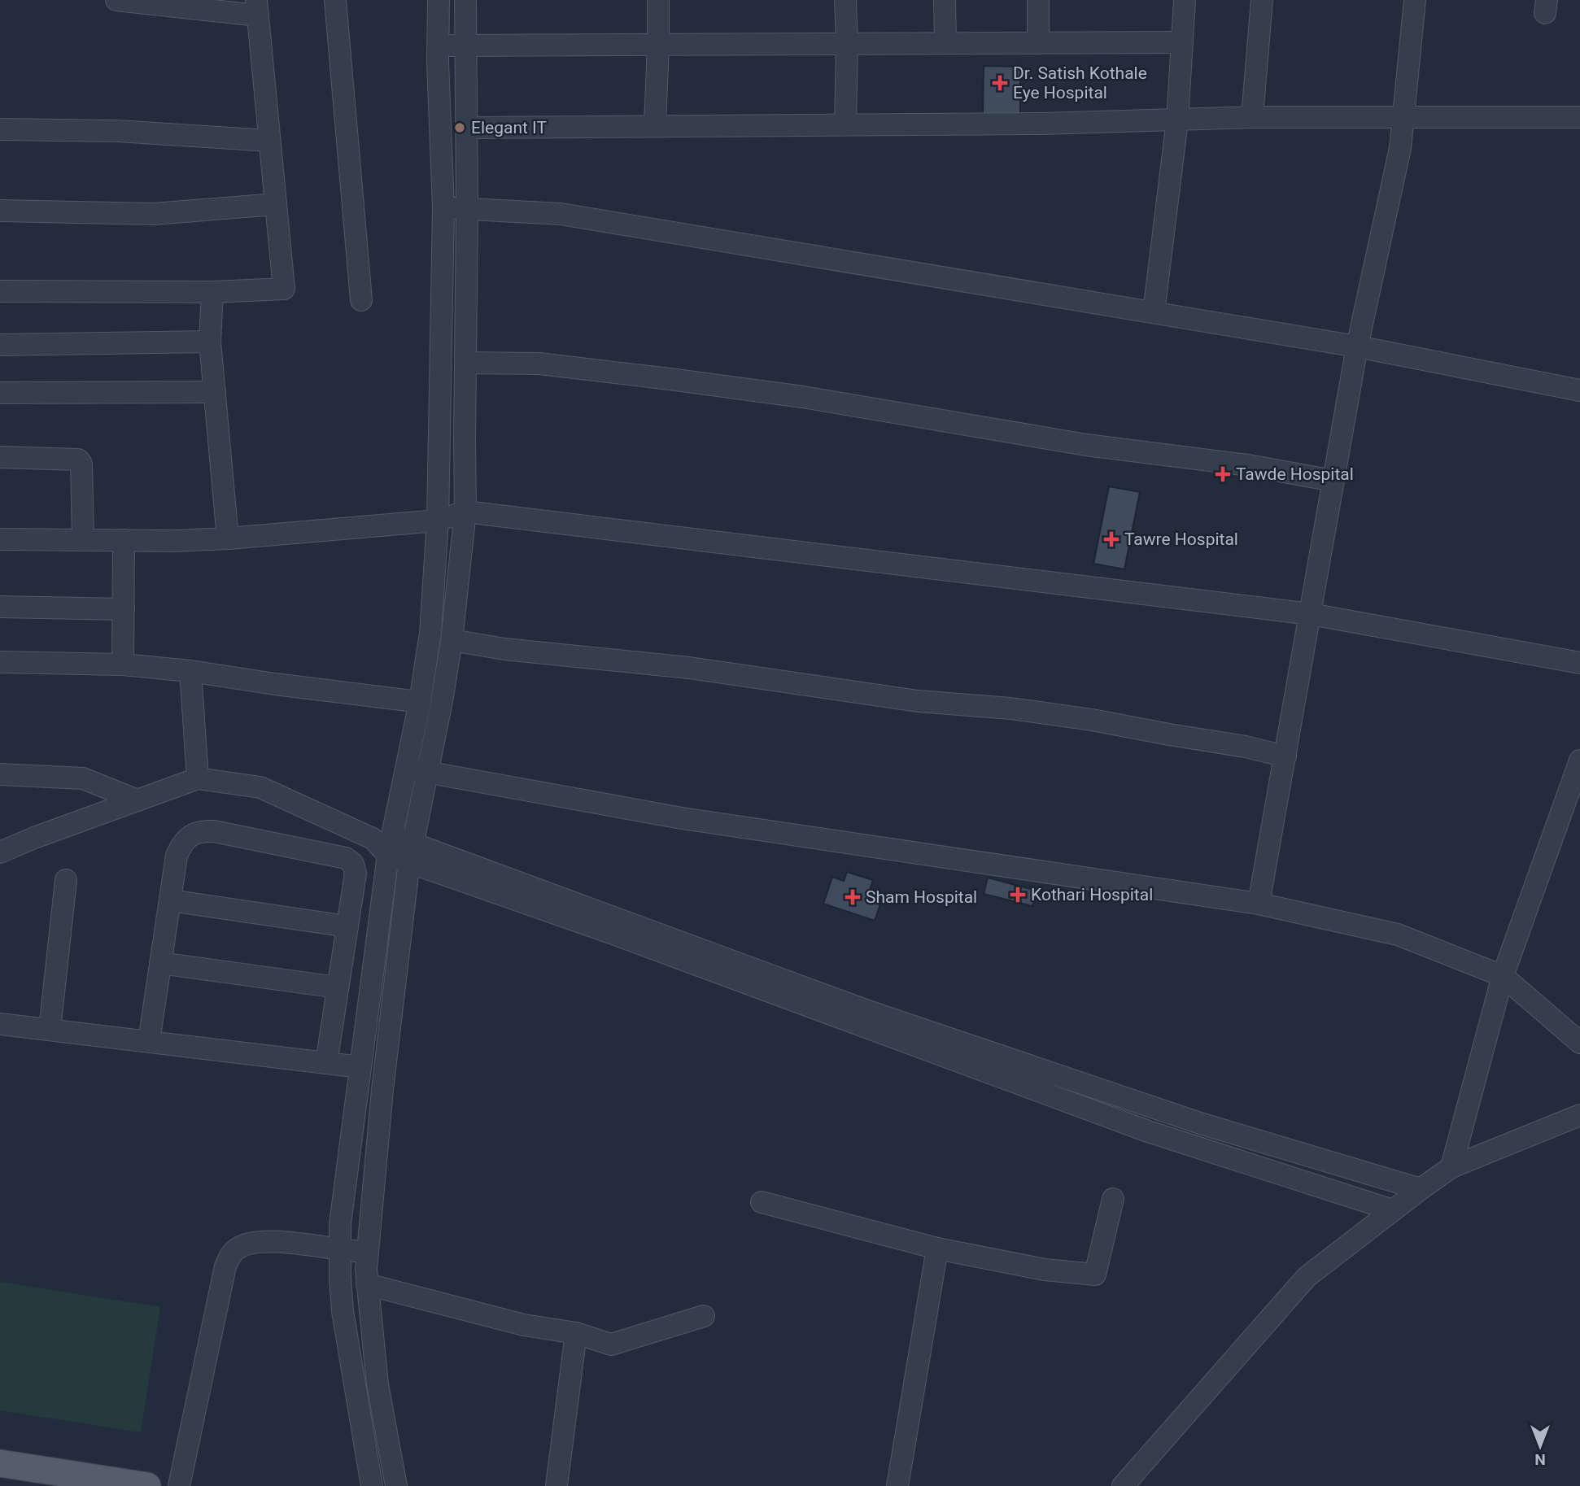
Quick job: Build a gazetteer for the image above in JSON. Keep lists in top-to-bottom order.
{
  "places": {
    "health": [
      "Dr. Satish Kothale Eye Hospital",
      "Tawde Hospital",
      "Tawre Hospital",
      "Kothari Hospital",
      "Sham Hospital"
    ],
    "other": ["Elegant IT"]
  },
  "north": "bottom"
}
